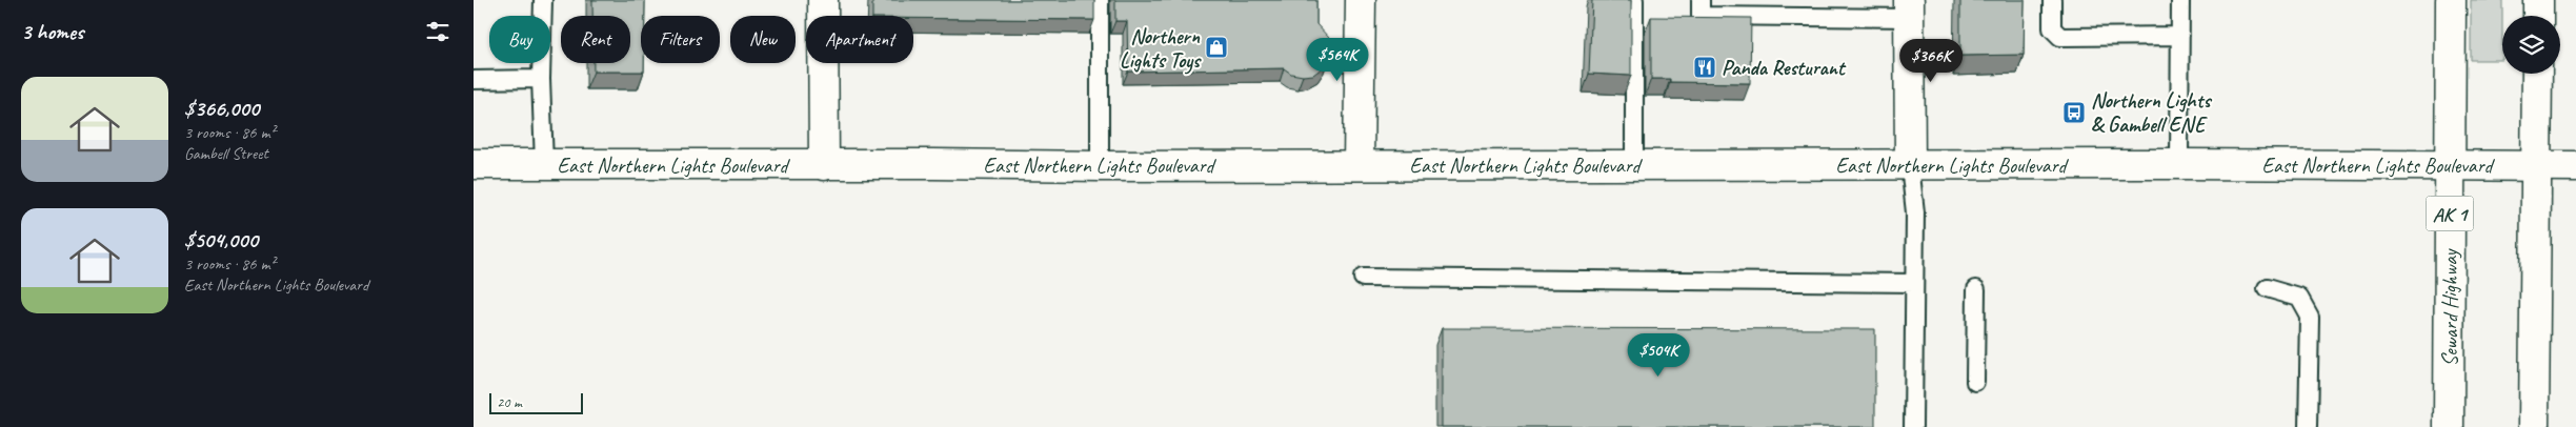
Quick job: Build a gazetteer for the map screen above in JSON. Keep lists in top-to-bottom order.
{
  "streets": {
    "main road": ["East Northern Lights Boulevard", "AK 1", "Seward Highway"]
  },
  "crossings": [
    ["East Northern Lights Boulevard", "Seward Highway"]
  ],
  "places": {
    "shop": ["Northern Lights Toys"],
    "restaurant": ["Panda Resturant"],
    "bus stop": ["Northern Lights & Gambell ENE"]
  },
  "scale_bar": "20 m",
  "page": {
    "heading": "3 homes",
    "chip": [
      "Buy",
      "Rent",
      "Filters",
      "New",
      "Apartment"
    ],
    "price": ["$564K", "$366K", "$504K"],
    "list": [
      {
        "name": "$366,000",
        "note": "3 rooms · 86 m² · Gambell Street"
      },
      {
        "name": "$504,000",
        "note": "3 rooms · 86 m² · East Northern Lights Boulevard"
      }
    ],
    "scale": "20 m"
  }
}
